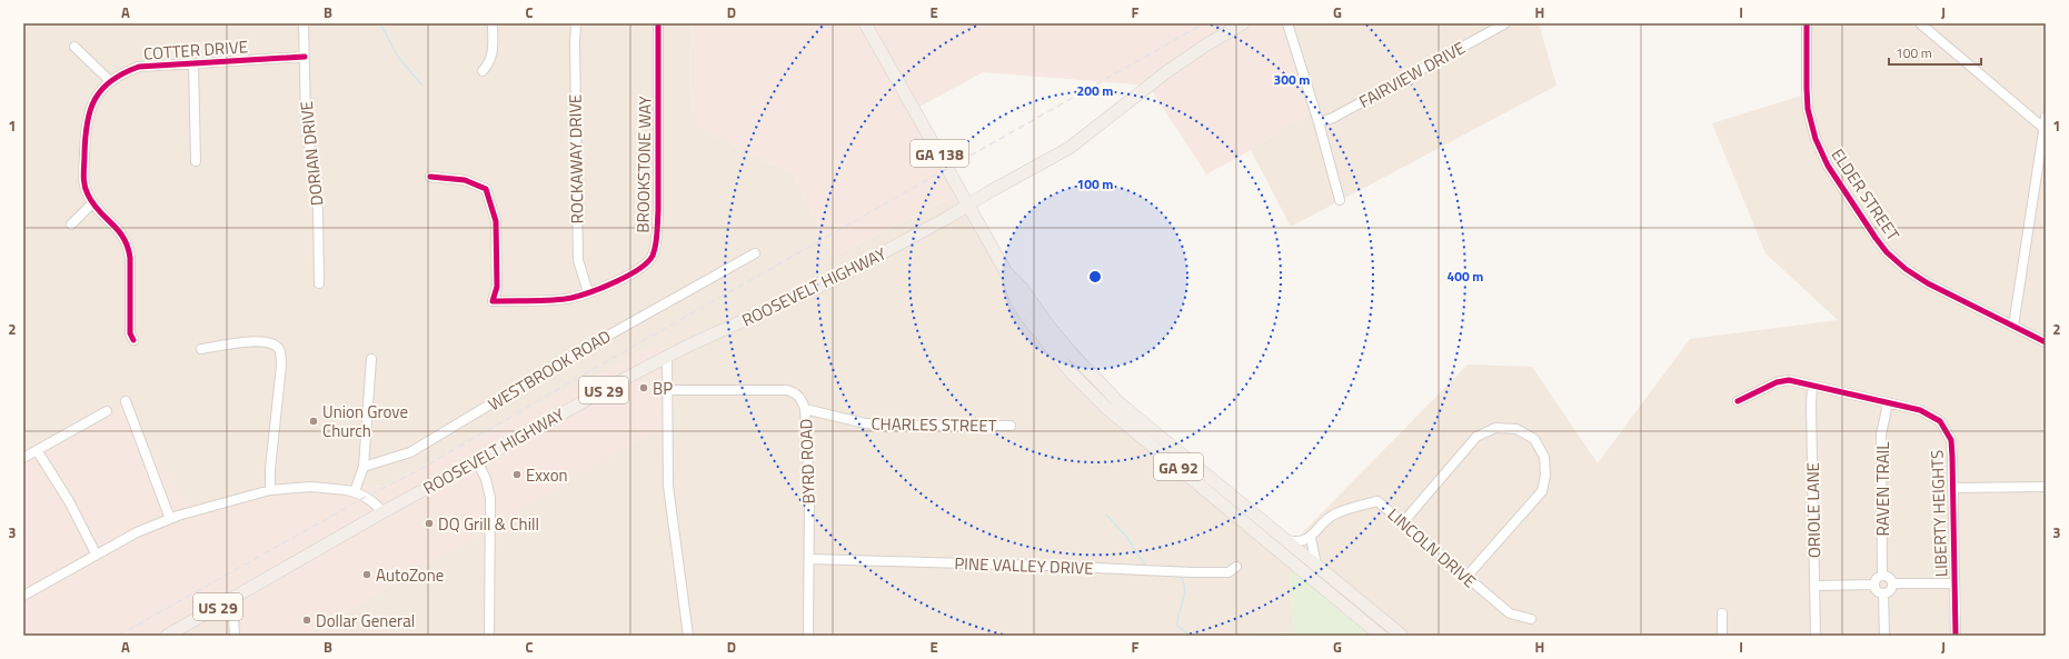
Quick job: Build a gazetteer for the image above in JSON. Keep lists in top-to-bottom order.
{
  "streets": {
    "main road": [
      "GA 138",
      "ROOSEVELT HIGHWAY",
      "US 29",
      "GA 92"
    ],
    "street": [
      "COTTER DRIVE",
      "FAIRVIEW DRIVE",
      "DORIAN DRIVE",
      "ROCKAWAY DRIVE",
      "BROOKSTONE WAY",
      "ELDER STREET",
      "WESTBROOK ROAD",
      "CHARLES STREET",
      "BYRD ROAD",
      "RAVEN TRAIL",
      "ORIOLE LANE",
      "LIBERTY HEIGHTS",
      "LINCOLN DRIVE",
      "PINE VALLEY DRIVE"
    ]
  },
  "crossings": [
    ["COTTER DRIVE", "DORIAN DRIVE"],
    ["GA 138", "ROOSEVELT HIGHWAY"],
    ["GA 138", "US 29"],
    ["GA 138", "GA 92"],
    ["ROCKAWAY DRIVE", "BROOKSTONE WAY"],
    ["ROOSEVELT HIGHWAY", "US 29"],
    ["ROOSEVELT HIGHWAY", "GA 92"],
    ["US 29", "GA 92"],
    ["CHARLES STREET", "BYRD ROAD"],
    ["BYRD ROAD", "PINE VALLEY DRIVE"],
    ["RAVEN TRAIL", "LIBERTY HEIGHTS"],
    ["ORIOLE LANE", "LIBERTY HEIGHTS"]
  ],
  "places": [
    "BP",
    "Union Grove Church",
    "Exxon",
    "DQ Grill & Chill",
    "AutoZone",
    "Dollar General"
  ],
  "scale_bar": "100 m",
  "grid": {
    "columns": [
      "A",
      "B",
      "C",
      "D",
      "E",
      "F",
      "G",
      "H",
      "I",
      "J"
    ],
    "rows": ["1", "2", "3"]
  },
  "rings": [
    "300 m",
    "200 m",
    "100 m",
    "400 m"
  ]
}
